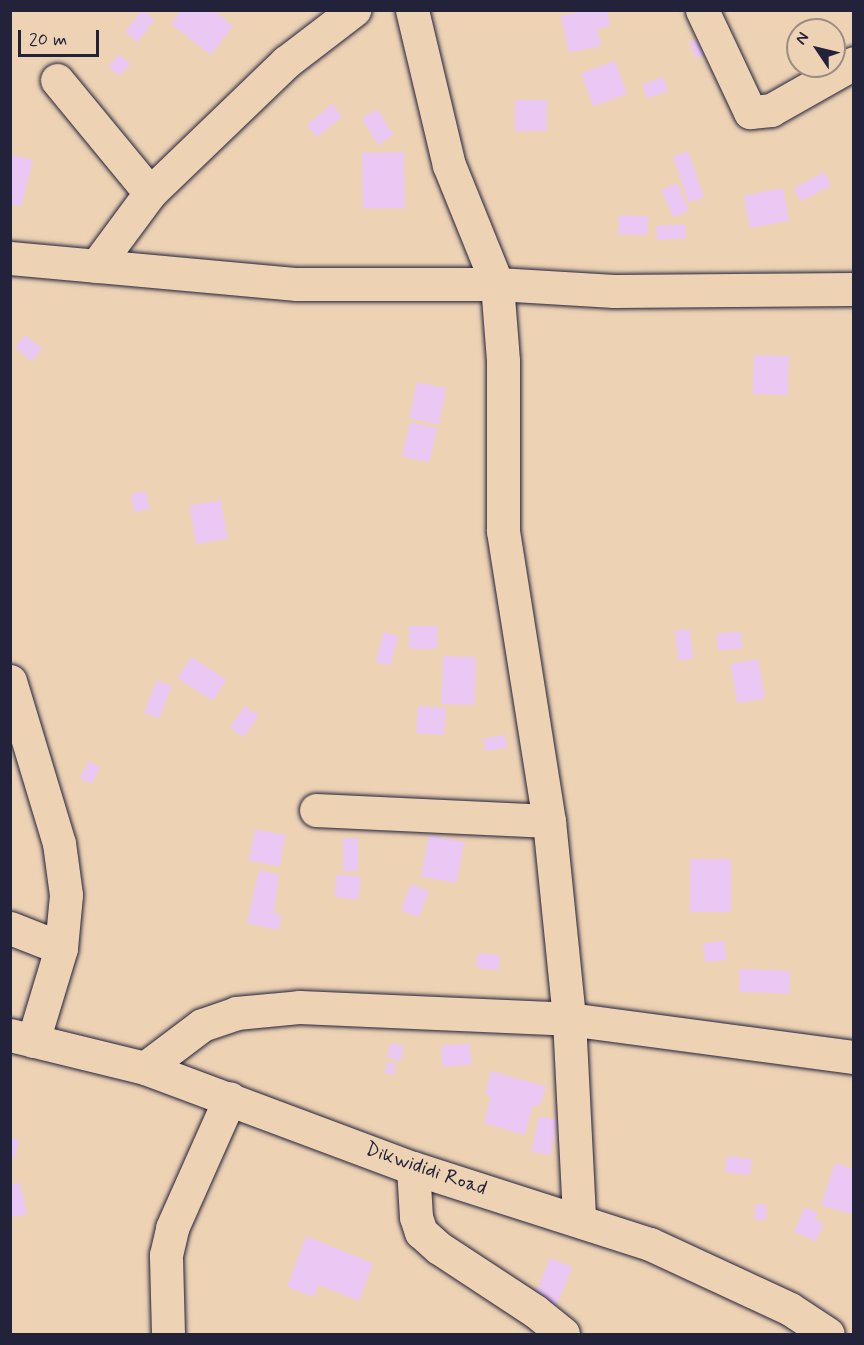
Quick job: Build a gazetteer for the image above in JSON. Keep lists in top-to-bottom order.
{
  "streets": {
    "street": ["Dikwididi Road"]
  },
  "scale_bar": "20 m",
  "north": "top left"
}
